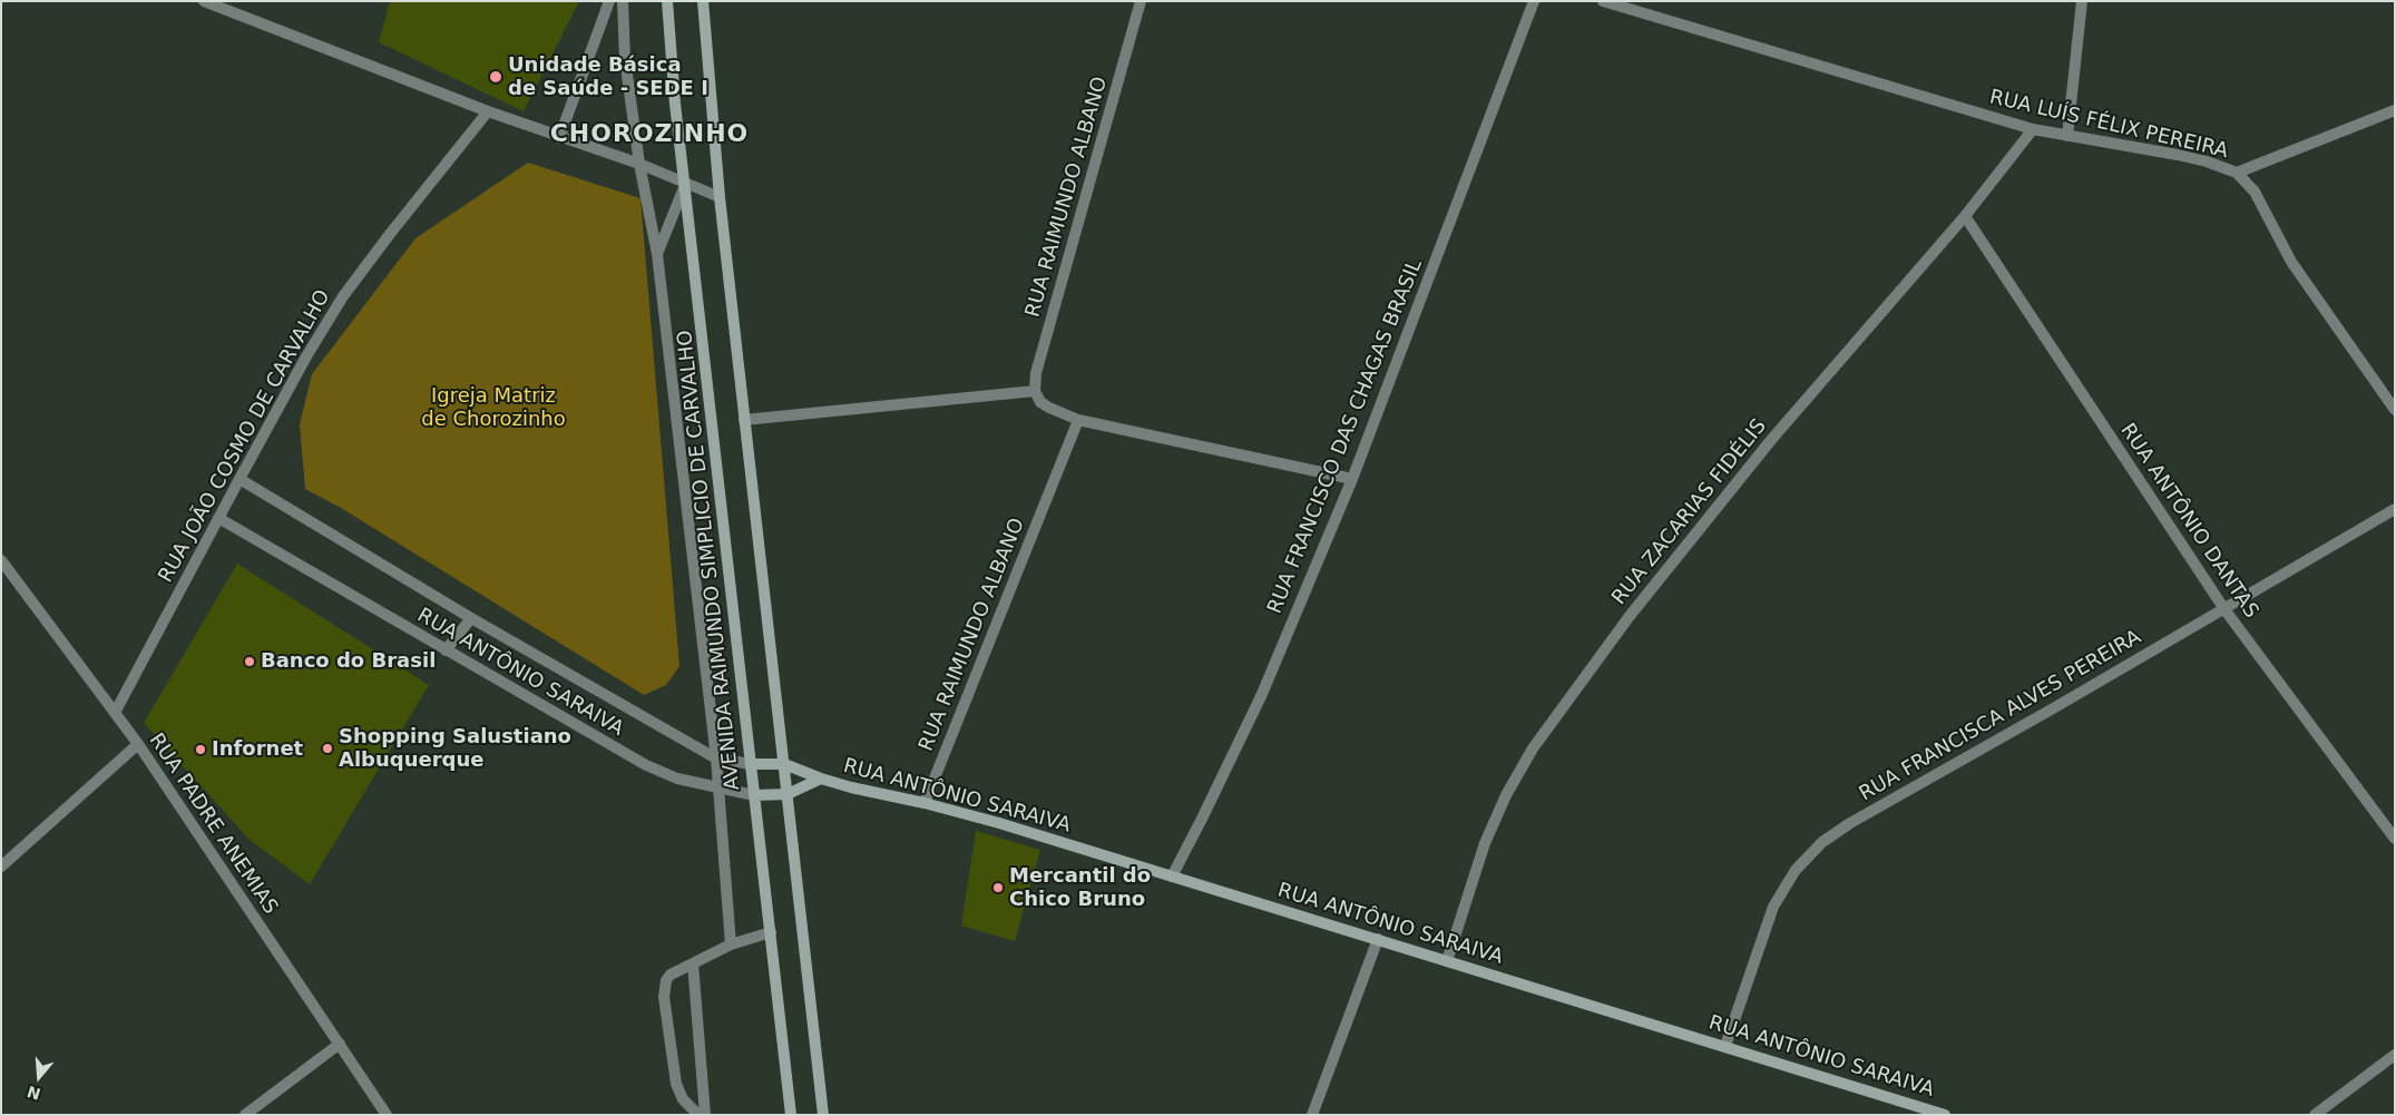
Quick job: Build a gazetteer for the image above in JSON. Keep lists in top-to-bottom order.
{
  "streets": {
    "main road": ["AVENIDA RAIMUNDO SIMPLICIO DE CARVALHO", "RUA ANTÔNIO SARAIVA"],
    "street": [
      "RUA LUÍS FÉLIX PEREIRA",
      "RUA RAIMUNDO ALBANO",
      "RUA JOÃO COSMO DE CARVALHO",
      "RUA FRANCISCO DAS CHAGAS BRASIL",
      "RUA ZACARIAS FIDÉLIS",
      "RUA ANTÔNIO DANTAS",
      "RUA FRANCISCA ALVES PEREIRA",
      "RUA PADRE ANEMIAS"
    ]
  },
  "crossings": [
    ["RUA LUÍS FÉLIX PEREIRA", "RUA ZACARIAS FIDÉLIS"],
    ["RUA RAIMUNDO ALBANO", "RUA ANTÔNIO SARAIVA"],
    ["RUA JOÃO COSMO DE CARVALHO", "RUA ANTÔNIO SARAIVA"],
    ["RUA JOÃO COSMO DE CARVALHO", "RUA PADRE ANEMIAS"],
    ["RUA FRANCISCO DAS CHAGAS BRASIL", "RUA ANTÔNIO SARAIVA"],
    ["RUA ZACARIAS FIDÉLIS", "RUA ANTÔNIO DANTAS"],
    ["RUA ZACARIAS FIDÉLIS", "RUA ANTÔNIO SARAIVA"],
    ["RUA ANTÔNIO DANTAS", "RUA FRANCISCA ALVES PEREIRA"],
    ["AVENIDA RAIMUNDO SIMPLICIO DE CARVALHO", "RUA ANTÔNIO SARAIVA"],
    ["RUA ANTÔNIO SARAIVA", "RUA FRANCISCA ALVES PEREIRA"]
  ],
  "districts": ["CHOROZINHO"],
  "parks": ["Igreja Matriz de Chorozinho"],
  "places": [
    "Unidade Básica de Saúde - SEDE I",
    "Banco do Brasil",
    "Shopping Salustiano Albuquerque",
    "Infornet",
    "Mercantil do Chico Bruno"
  ],
  "north": "bottom"
}
